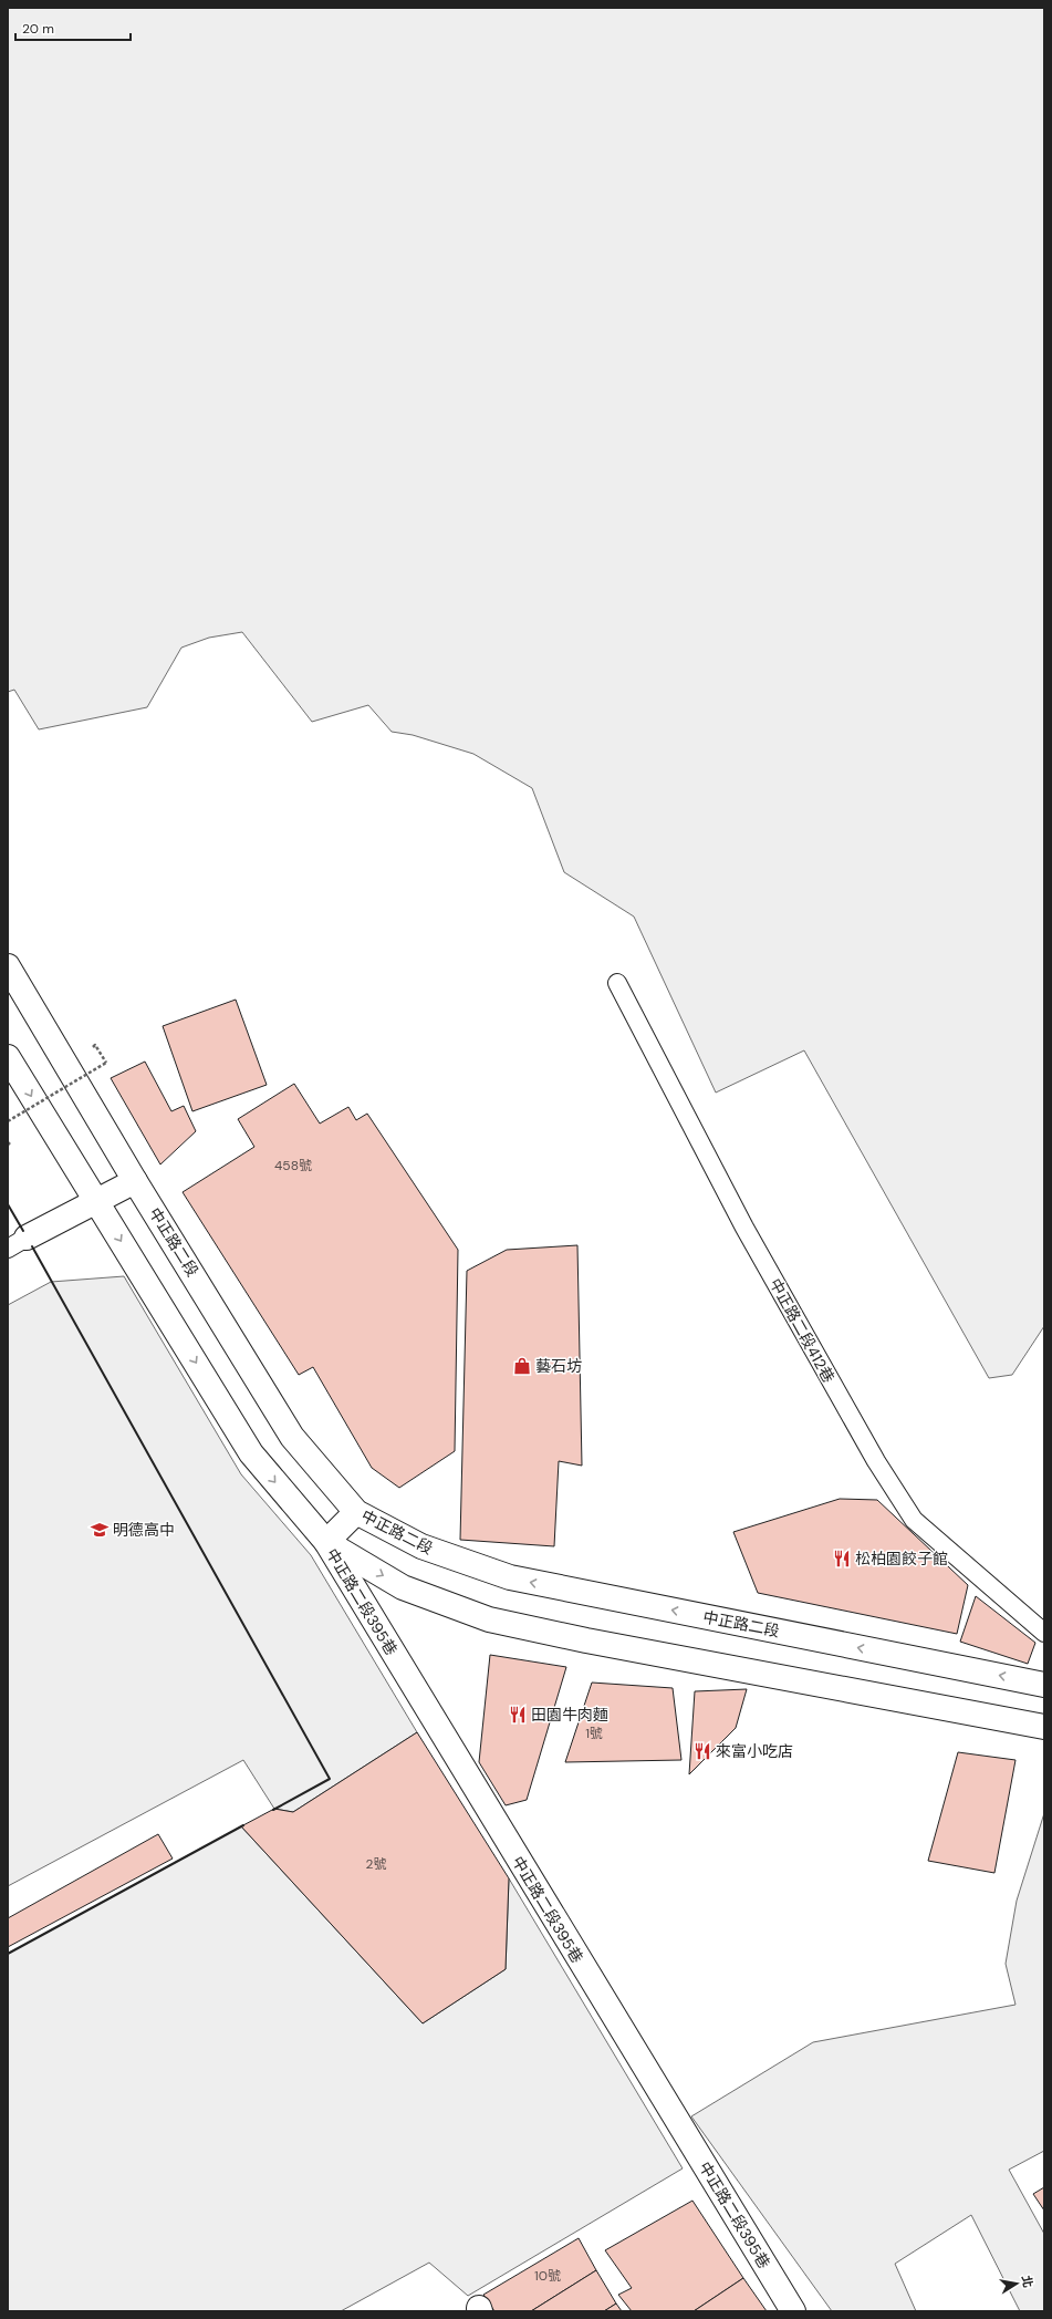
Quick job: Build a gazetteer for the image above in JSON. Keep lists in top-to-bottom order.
{
  "streets": {
    "main road": ["中正路二段", "中正路二段395巷"],
    "lane": ["中正路二段412巷"]
  },
  "crossings": [
    ["中正路二段", "中正路二段395巷"]
  ],
  "places": {
    "shop": ["藝石坊"],
    "school or university": ["明德高中"],
    "restaurant": ["松柏園餃子館", "田園牛肉麵", "來富小吃店"]
  },
  "house_numbers": [
    "458號",
    "1號",
    "2號",
    "10號"
  ],
  "scale_bar": "20 m",
  "north": "right"
}
